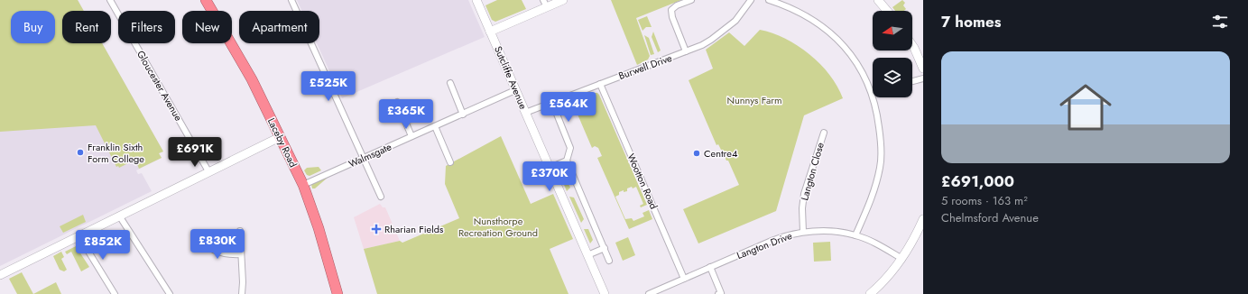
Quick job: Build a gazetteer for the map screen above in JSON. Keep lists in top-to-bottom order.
{
  "streets": {
    "highway": ["Laceby Road"],
    "street": [
      "Burwell Drive",
      "Sutcliffe Avenue",
      "Gloucester Avenue",
      "Walmsgate",
      "Langton Close",
      "Wootton Road",
      "Langton Drive"
    ]
  },
  "crossings": [
    ["Burwell Drive", "Sutcliffe Avenue"],
    ["Burwell Drive", "Wootton Road"],
    ["Sutcliffe Avenue", "Walmsgate"],
    ["Laceby Road", "Walmsgate"],
    ["Langton Close", "Langton Drive"],
    ["Wootton Road", "Langton Drive"]
  ],
  "parks": ["Nunnys Farm", "Nunsthorpe Recreation Ground"],
  "places": {
    "other": ["Franklin Sixth Form College", "Centre4"],
    "health": ["Rharian Fields"]
  },
  "north": "left",
  "page": {
    "heading": "7 homes",
    "chip": [
      "Buy",
      "Rent",
      "Filters",
      "New",
      "Apartment"
    ],
    "list": [
      {
        "name": "£691,000",
        "note": "5 rooms · 163 m² · Chelmsford Avenue"
      }
    ],
    "price": [
      "£525K",
      "£564K",
      "£365K",
      "£691K",
      "£370K",
      "£830K",
      "£852K"
    ]
  }
}
